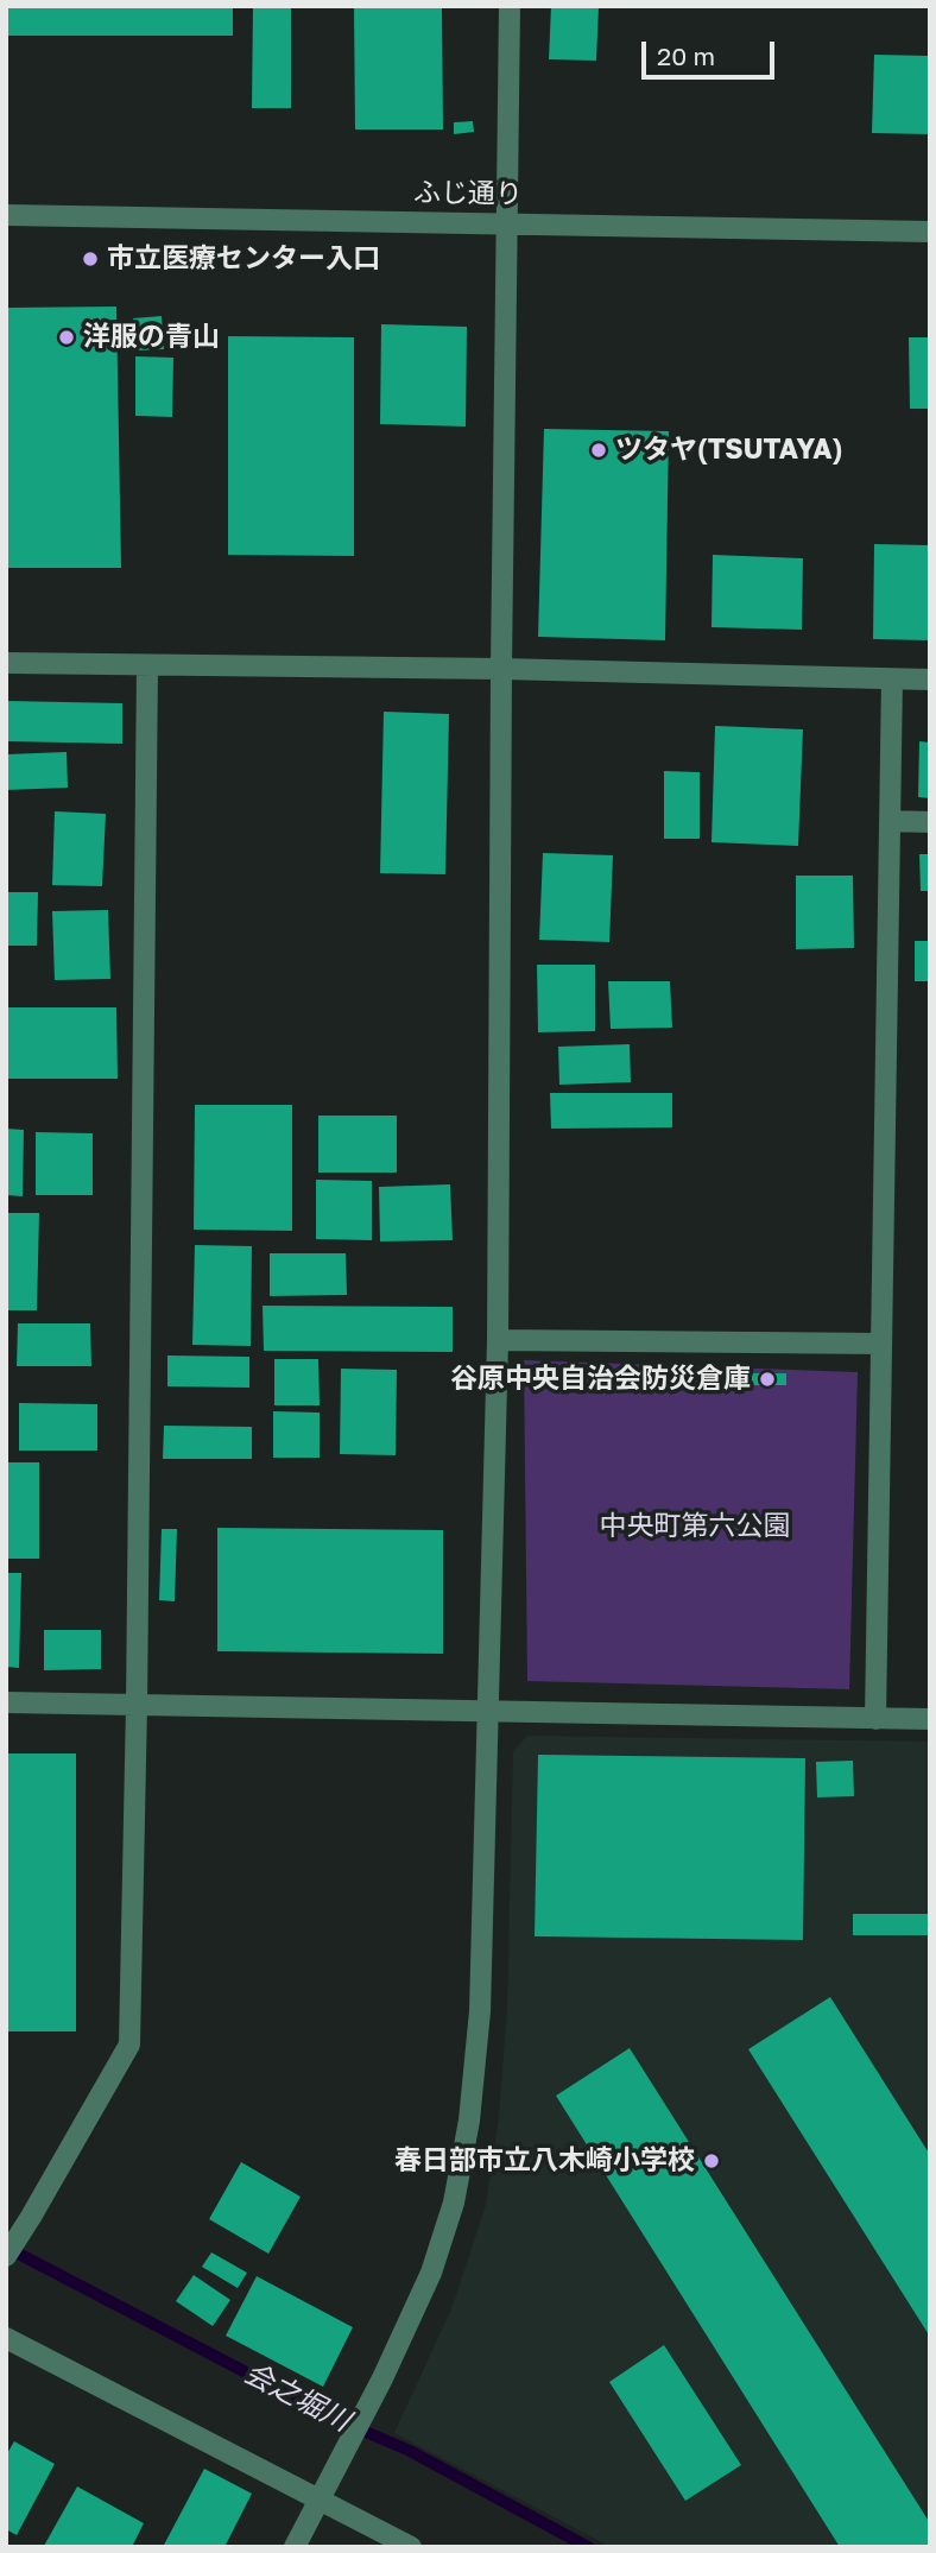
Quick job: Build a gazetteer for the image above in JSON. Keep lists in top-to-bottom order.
{
  "streets": {
    "street": ["ふじ通り"]
  },
  "water": ["会之堀川"],
  "parks": ["中央町第六公園"],
  "places": [
    "市立医療センター入口",
    "洋服の青山",
    "ツタヤ(TSUTAYA)",
    "谷原中央自治会防災倉庫",
    "春日部市立八木崎小学校"
  ],
  "scale_bar": "20 m"
}
